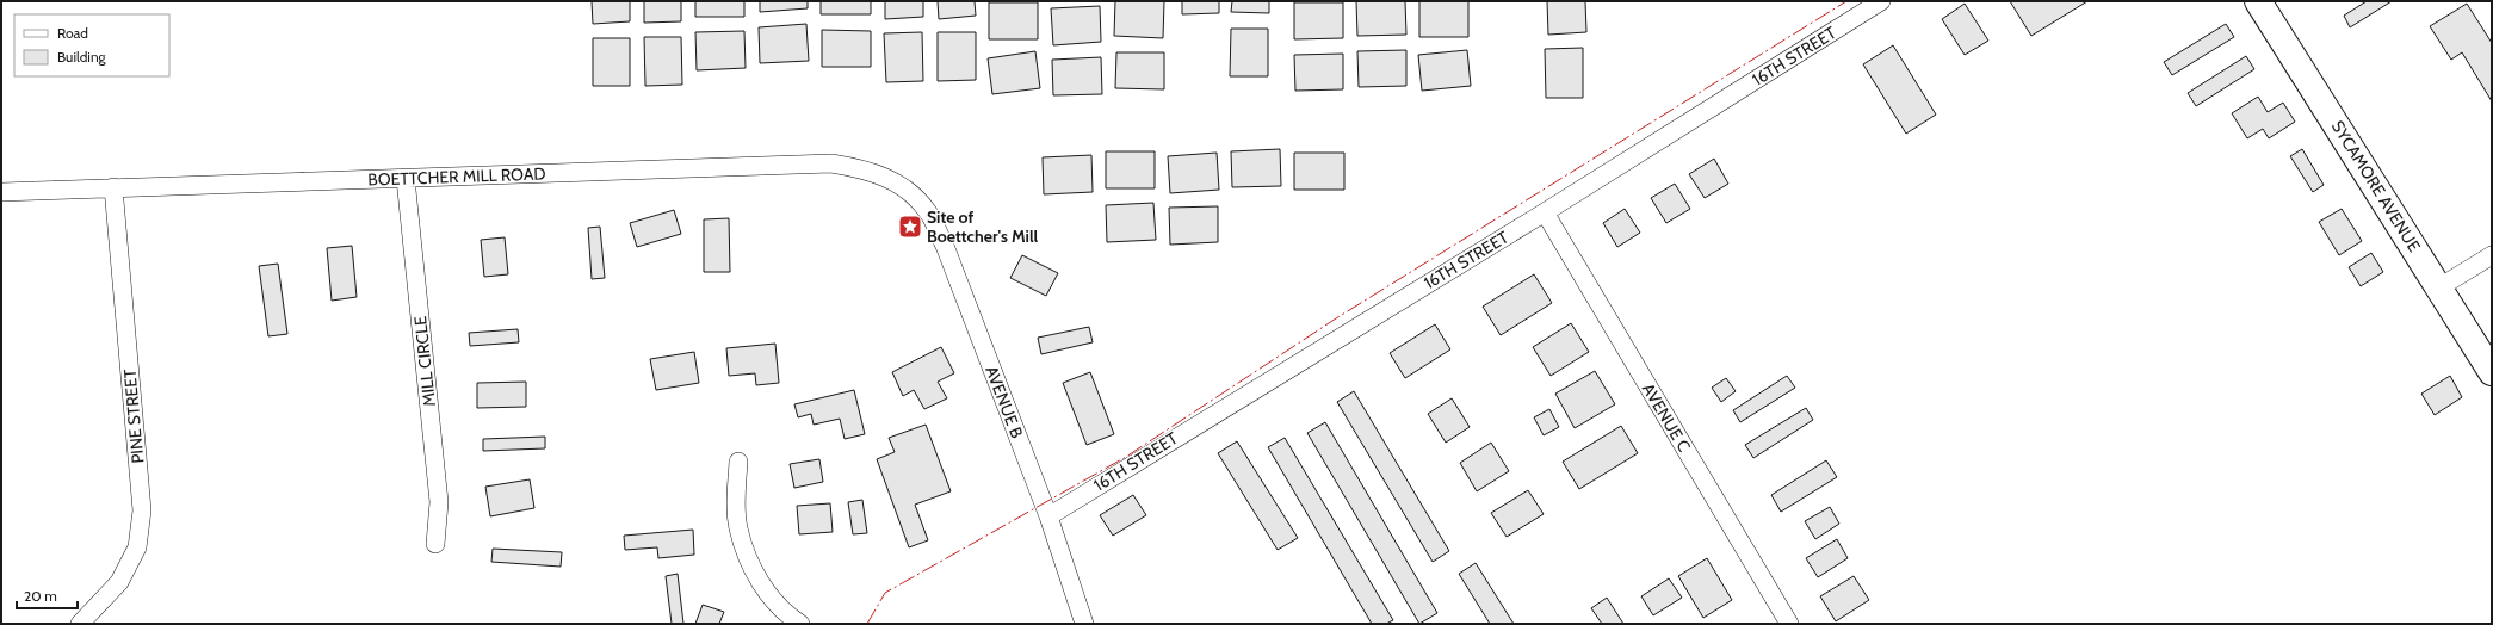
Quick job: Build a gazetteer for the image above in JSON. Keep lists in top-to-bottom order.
{
  "streets": {
    "street": [
      "16TH STREET",
      "BOETTCHER MILL ROAD",
      "SYCAMORE AVENUE",
      "MILL CIRCLE",
      "AVENUE B",
      "PINE STREET",
      "AVENUE C"
    ]
  },
  "crossings": [
    ["16TH STREET", "AVENUE B"],
    ["16TH STREET", "AVENUE C"],
    ["BOETTCHER MILL ROAD", "MILL CIRCLE"],
    ["BOETTCHER MILL ROAD", "AVENUE B"],
    ["BOETTCHER MILL ROAD", "PINE STREET"]
  ],
  "places": {
    "place": ["Site of Boettcher's Mill"]
  },
  "legend": ["Road", "Building"],
  "scale_bar": "20 m"
}
